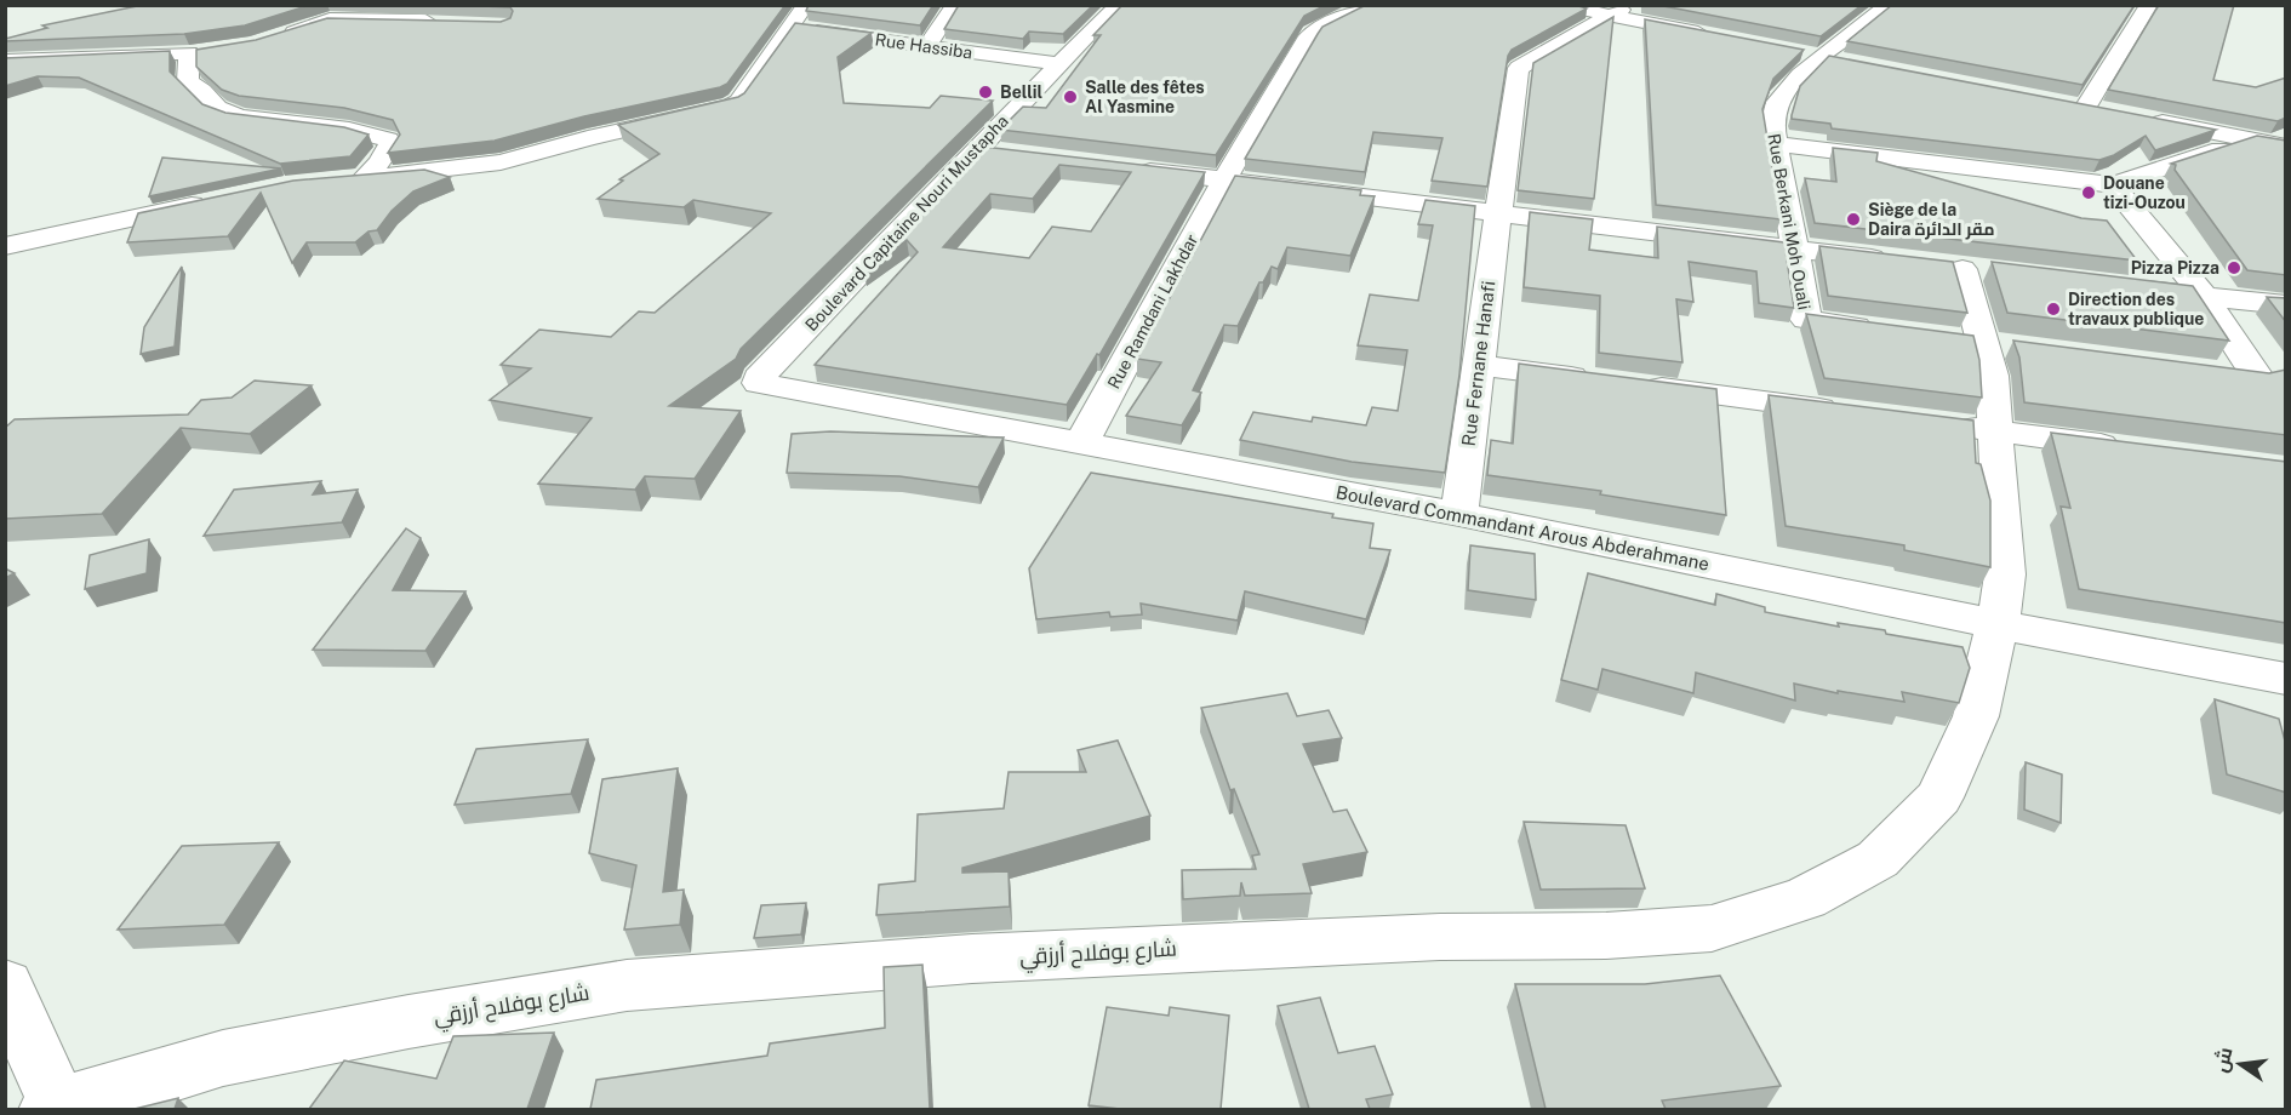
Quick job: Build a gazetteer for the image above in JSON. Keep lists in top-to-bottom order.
{
  "streets": {
    "street": [
      "Rue Hassiba",
      "Rue Berkani Moh Ouali",
      "Boulevard Capitaine Nouri Mustapha",
      "Rue Ramdani Lakhdar",
      "Rue Fernane Hanafi",
      "Boulevard Commandant Arous Abderahmane",
      "شارع بوفلاح أرزقي"
    ]
  },
  "crossings": [
    ["Rue Hassiba", "Boulevard Capitaine Nouri Mustapha"],
    ["Boulevard Capitaine Nouri Mustapha", "Boulevard Commandant Arous Abderahmane"],
    ["Rue Ramdani Lakhdar", "Boulevard Commandant Arous Abderahmane"],
    ["Rue Fernane Hanafi", "Boulevard Commandant Arous Abderahmane"],
    ["Boulevard Commandant Arous Abderahmane", "شارع بوفلاح أرزقي"]
  ],
  "places": [
    "Bellil",
    "Salle des fêtes Al Yasmine",
    "Douane tizi-Ouzou",
    "Siège de la Daira مقر الدائرة",
    "Pizza Pizza",
    "Direction des travaux publique"
  ],
  "north": "left"
}
